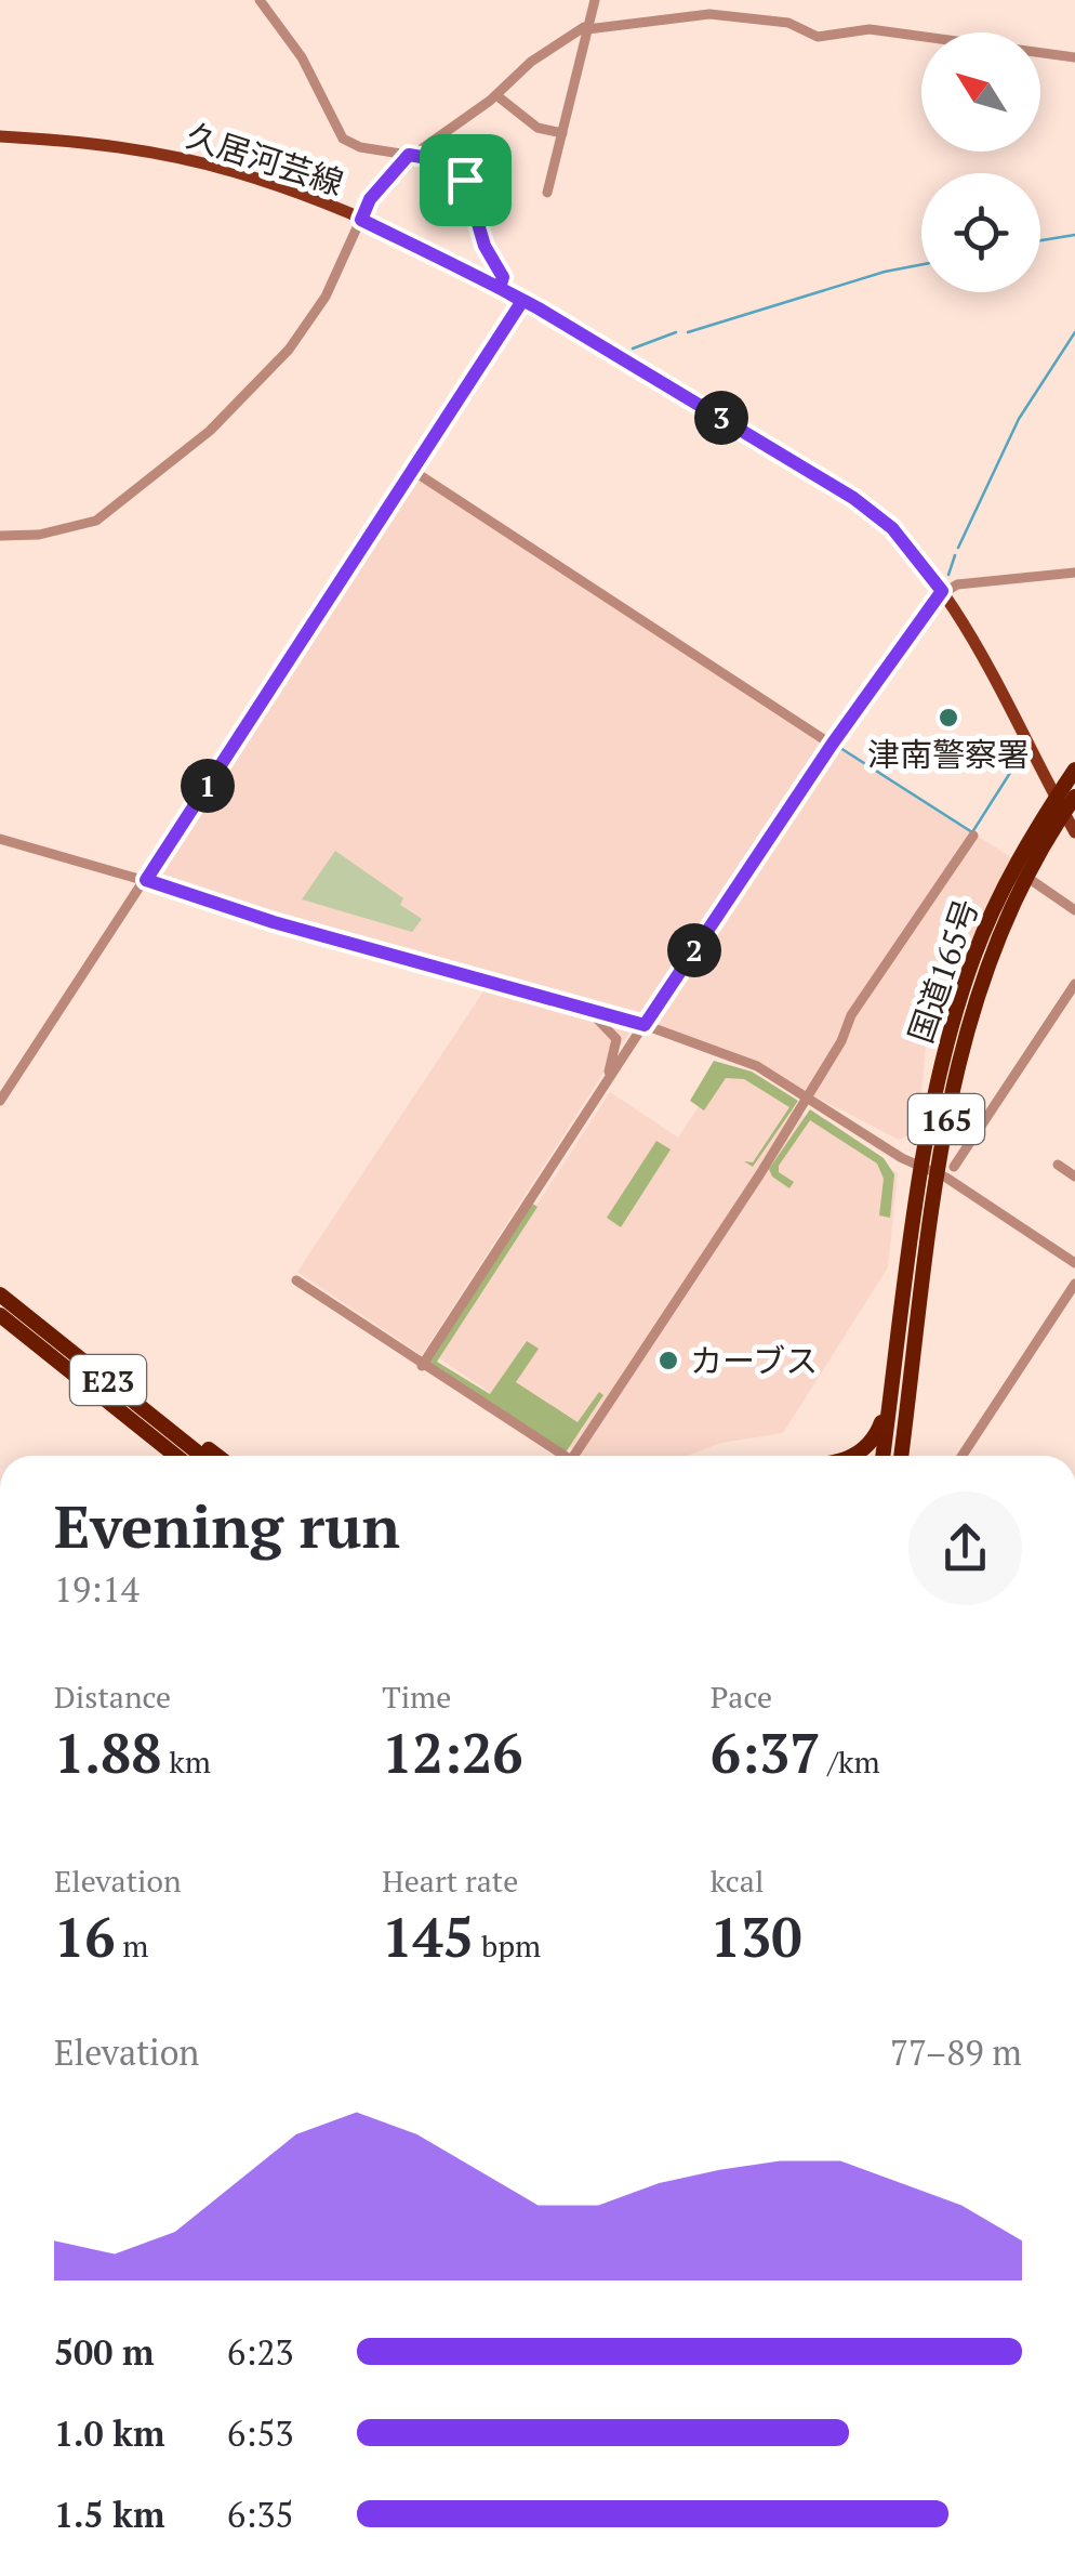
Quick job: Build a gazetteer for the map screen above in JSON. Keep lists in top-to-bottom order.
{
  "streets": {
    "highway": ["国道165号", "165", "E23"],
    "main road": ["久居河芸線"]
  },
  "crossings": [
    ["久居河芸線", "国道165号"]
  ],
  "places": ["津南警察署", "カーブス"],
  "north": "top left",
  "page": {
    "pins": ["3", "1", "2"],
    "heading": ["Evening run", "19:14"],
    "stats": [
      ["Distance", "1.88 km"],
      ["Time", "12:26"],
      ["Pace", "6:37 /km"],
      ["Elevation", "16 m"],
      ["Heart rate", "145 bpm"],
      ["kcal", "130"]
    ],
    "chart": ["Elevation", "77–89 m"],
    "list": [
      {
        "name": "500 m",
        "note": "6:23"
      },
      {
        "name": "1.0 km",
        "note": "6:53"
      },
      {
        "name": "1.5 km",
        "note": "6:35"
      }
    ]
  }
}
